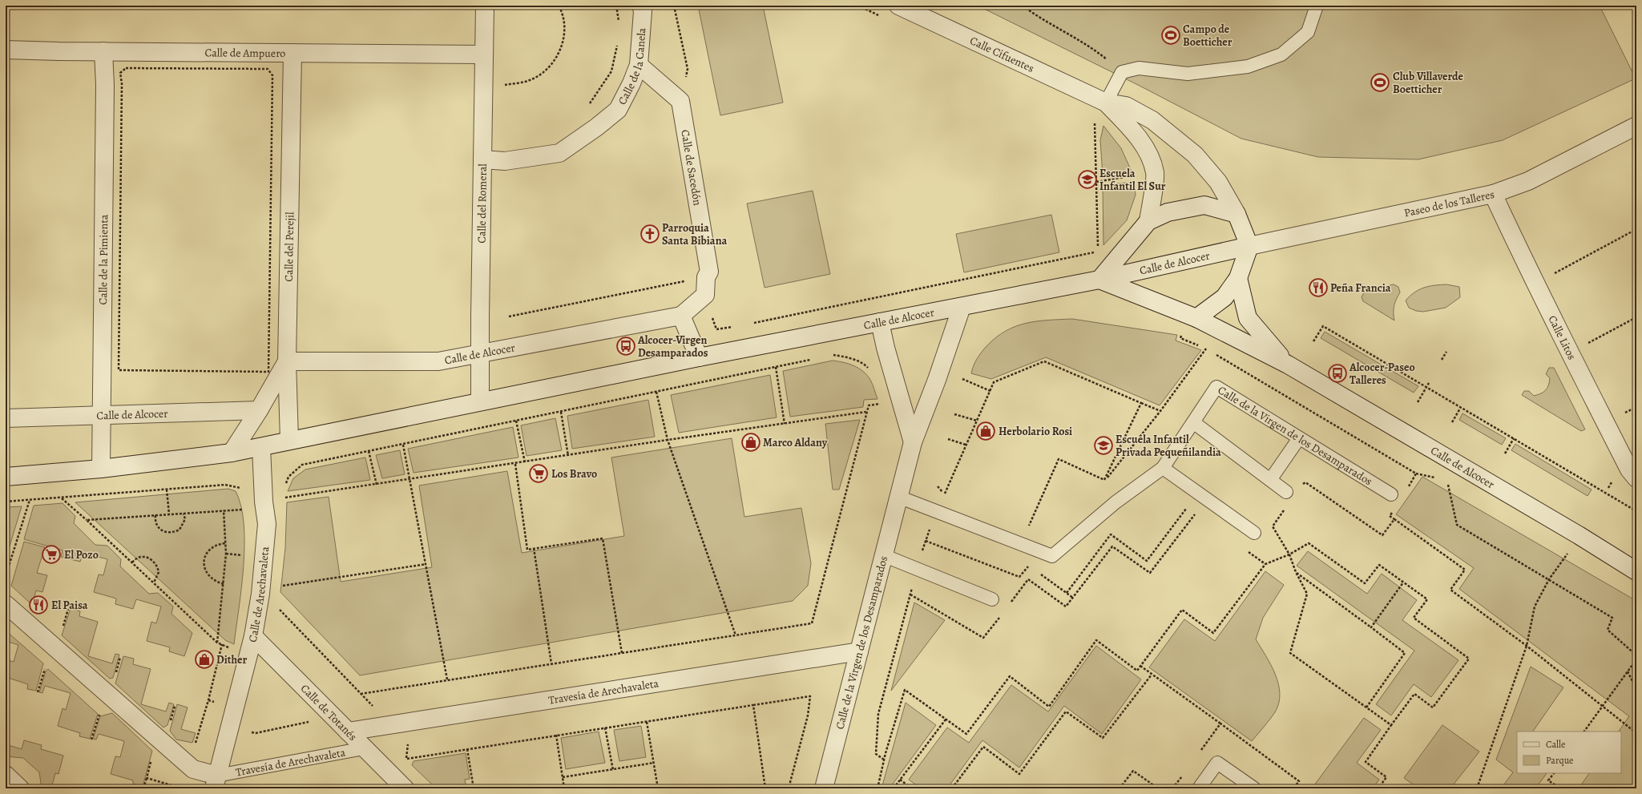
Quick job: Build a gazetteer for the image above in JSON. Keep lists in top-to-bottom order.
{
  "streets": {
    "street": [
      "Calle de Ampuero",
      "Calle Cifuentes",
      "Calle de la Canela",
      "Calle de Sacedón",
      "Paseo de los Talleres",
      "Calle del Romeral",
      "Calle del Perejil",
      "Calle de la Pimienta",
      "Calle de Alcocer",
      "Calle Litos",
      "Calle de la Virgen de los Desamparados",
      "Calle de Arechavaleta",
      "Travesía de Arechavaleta",
      "Calle de Totanés"
    ]
  },
  "crossings": [
    ["Calle de Ampuero", "Calle del Romeral"],
    ["Calle de Ampuero", "Calle del Perejil"],
    ["Calle de Ampuero", "Calle de la Pimienta"],
    ["Calle de la Canela", "Calle del Romeral"],
    ["Calle de Sacedón", "Calle de Alcocer"],
    ["Paseo de los Talleres", "Calle de Alcocer"],
    ["Paseo de los Talleres", "Calle Litos"],
    ["Calle del Romeral", "Calle de Alcocer"],
    ["Calle del Perejil", "Calle de Alcocer"],
    ["Calle de la Pimienta", "Calle de Alcocer"],
    ["Calle de Alcocer", "Calle de la Virgen de los Desamparados"],
    ["Calle de Alcocer", "Calle de Arechavaleta"],
    ["Calle de la Virgen de los Desamparados", "Travesía de Arechavaleta"],
    ["Calle de Arechavaleta", "Travesía de Arechavaleta"],
    ["Calle de Arechavaleta", "Calle de Totanés"],
    ["Travesía de Arechavaleta", "Calle de Totanés"]
  ],
  "places": {
    "sports": ["Campo de Boetticher", "Club Villaverde Boetticher"],
    "school or university": ["Escuela Infantil El Sur", "Escuela Infantil Privada Pequeñilandia"],
    "church": ["Parroquia Santa Bibiana"],
    "restaurant": ["Peña Francia", "El Paisa"],
    "bus stop": ["Alcocer-Virgen Desamparados", "Alcocer-Paseo Talleres"],
    "shop": ["Herbolario Rosi", "Marco Aldany", "Dither"],
    "supermarket": ["Los Bravo", "El Pozo"]
  },
  "legend": ["Calle", "Parque"]
}
